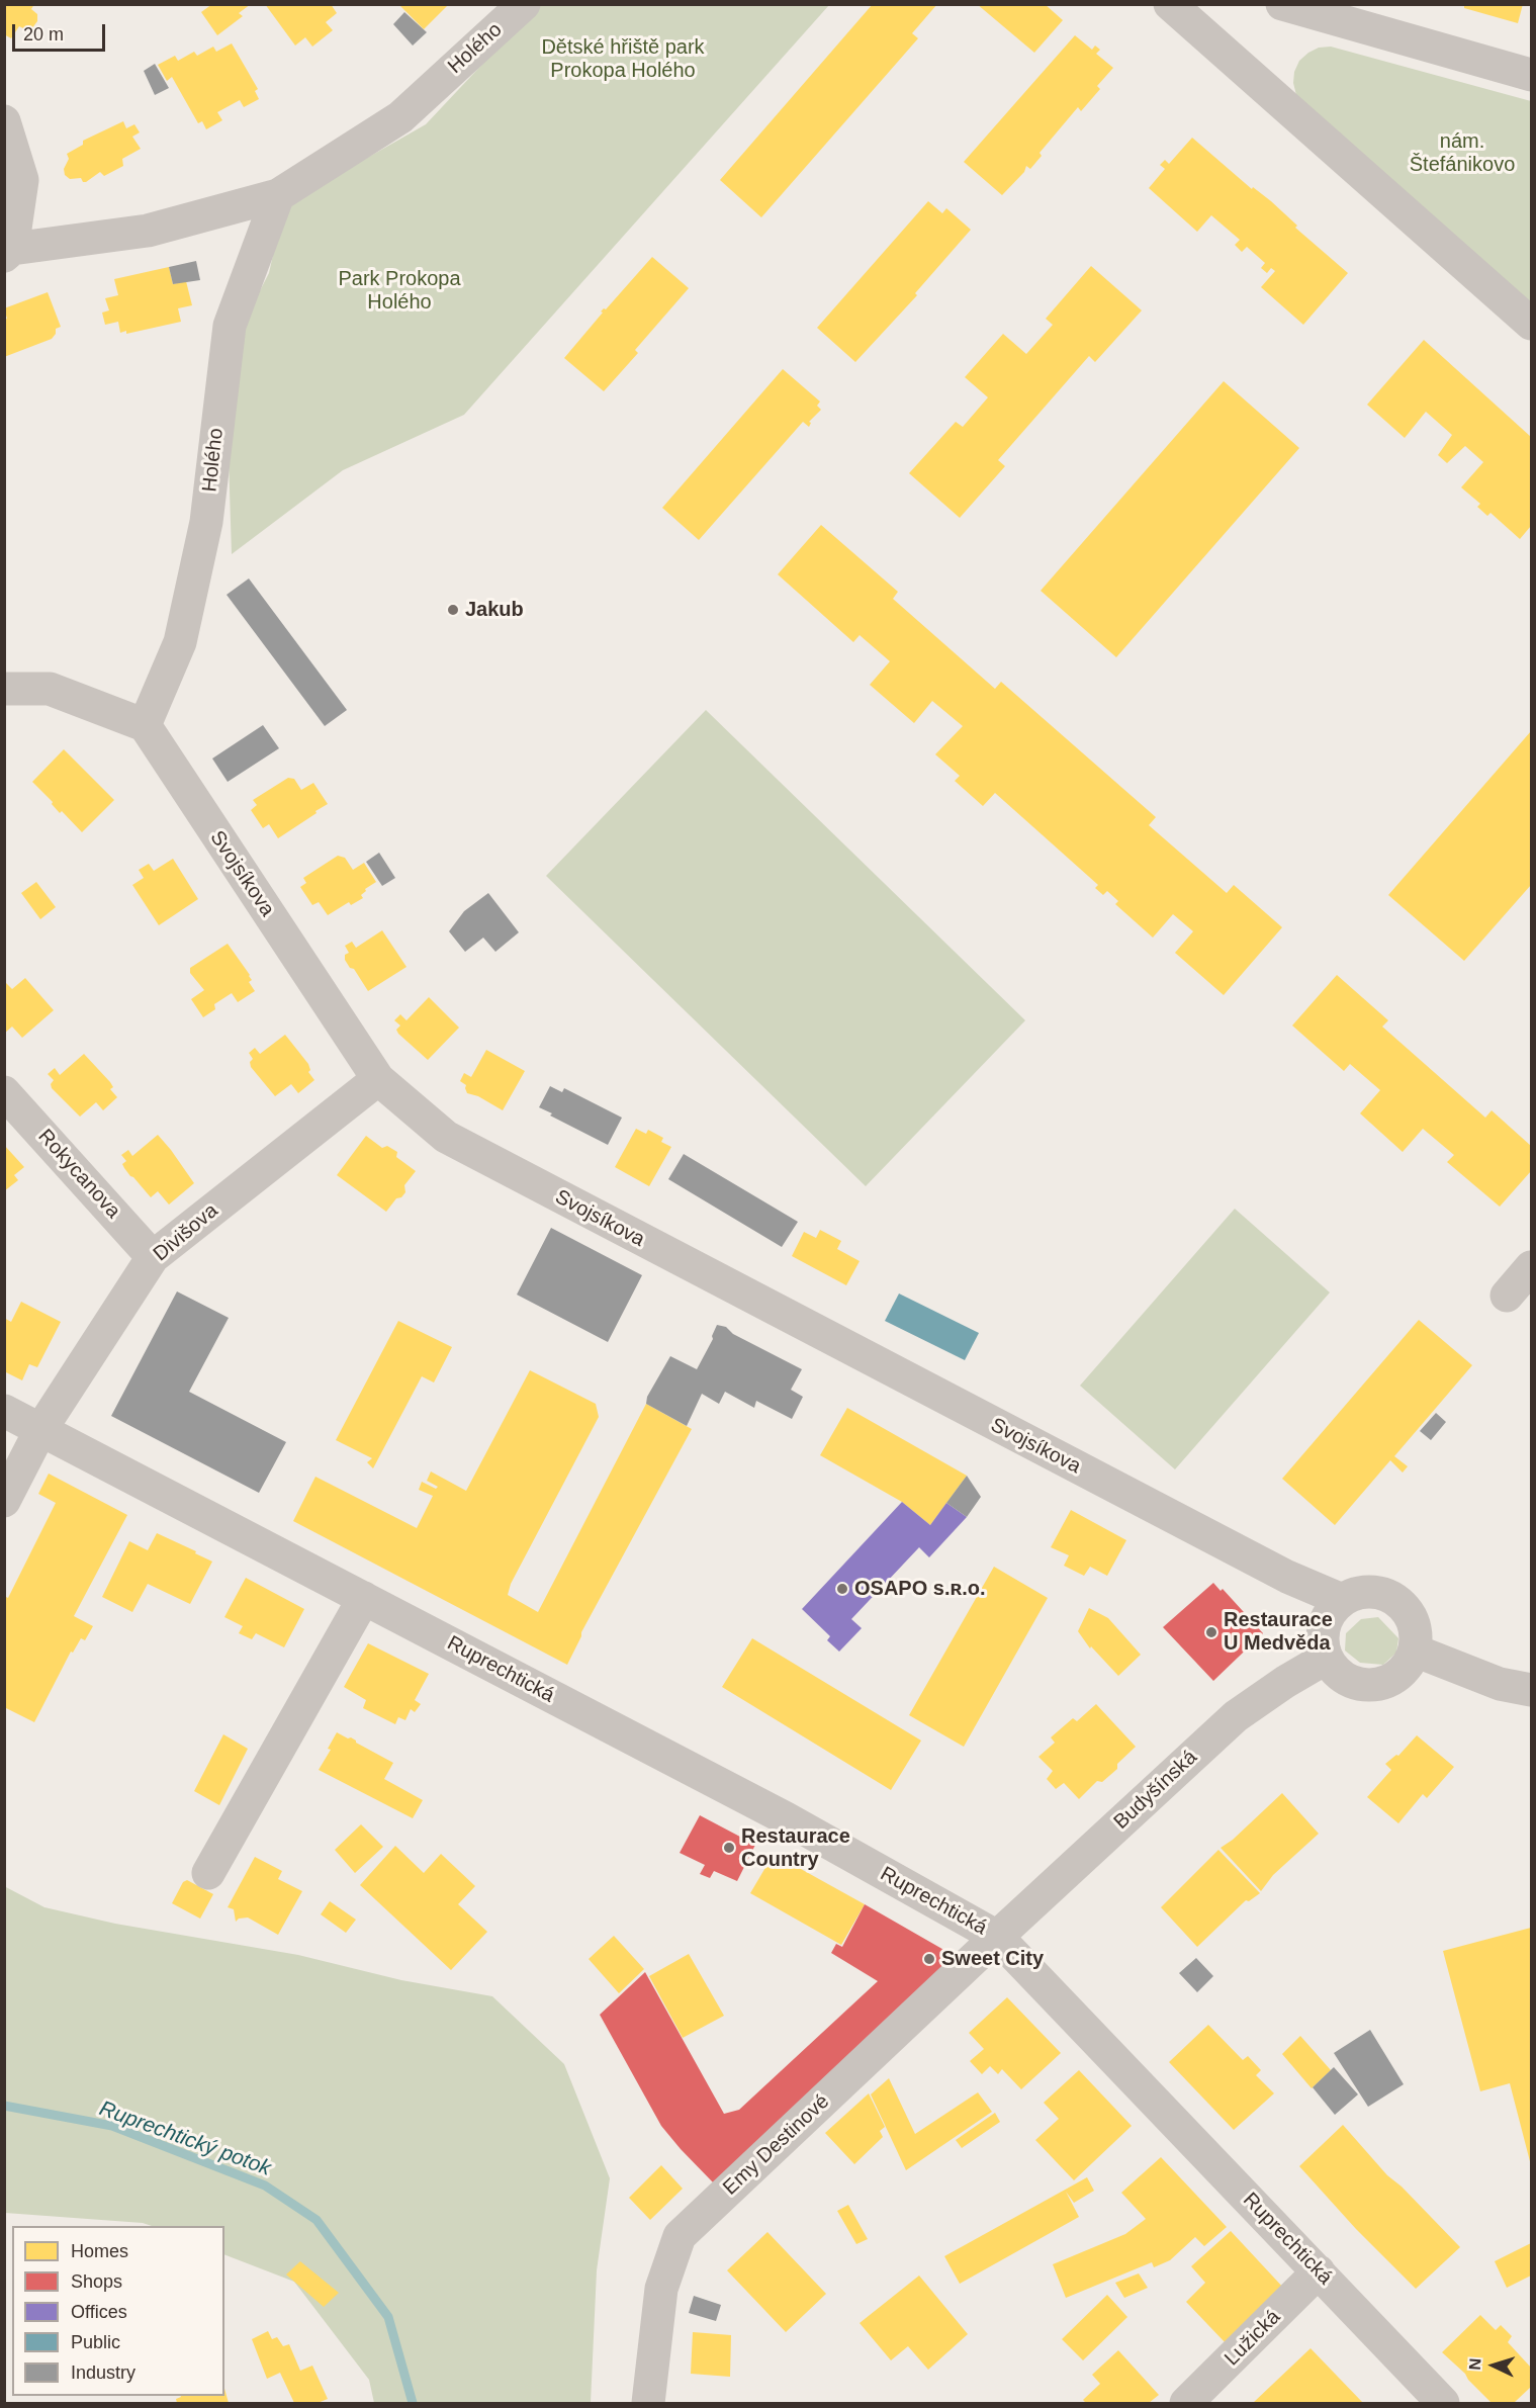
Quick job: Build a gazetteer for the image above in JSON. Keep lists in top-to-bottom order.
{
  "streets": {
    "street": [
      "Holého",
      "Svojsíkova",
      "Rokycanova",
      "Divišova",
      "Ruprechtická",
      "Budyšínská",
      "Emy Destinové",
      "Lužická"
    ]
  },
  "crossings": [
    ["Holého", "Svojsíkova"],
    ["Svojsíkova", "Divišova"],
    ["Svojsíkova", "Budyšínská"],
    ["Rokycanova", "Divišova"],
    ["Divišova", "Ruprechtická"],
    ["Ruprechtická", "Budyšínská"],
    ["Ruprechtická", "Emy Destinové"],
    ["Ruprechtická", "Lužická"],
    ["Budyšínská", "Emy Destinové"]
  ],
  "water": ["Ruprechtický potok"],
  "parks": ["Dětské hřiště park Prokopa Holého", "nám. Štefánikovo", "Park Prokopa Holého"],
  "places": [
    "Jakub",
    "OSAPO s.ʀ.ᴏ.",
    "Restaurace U Medvěda",
    "Restaurace Country",
    "Sweet City"
  ],
  "legend": [
    "Homes",
    "Shops",
    "Offices",
    "Public",
    "Industry"
  ],
  "scale_bar": "20 m",
  "north": "left"
}
